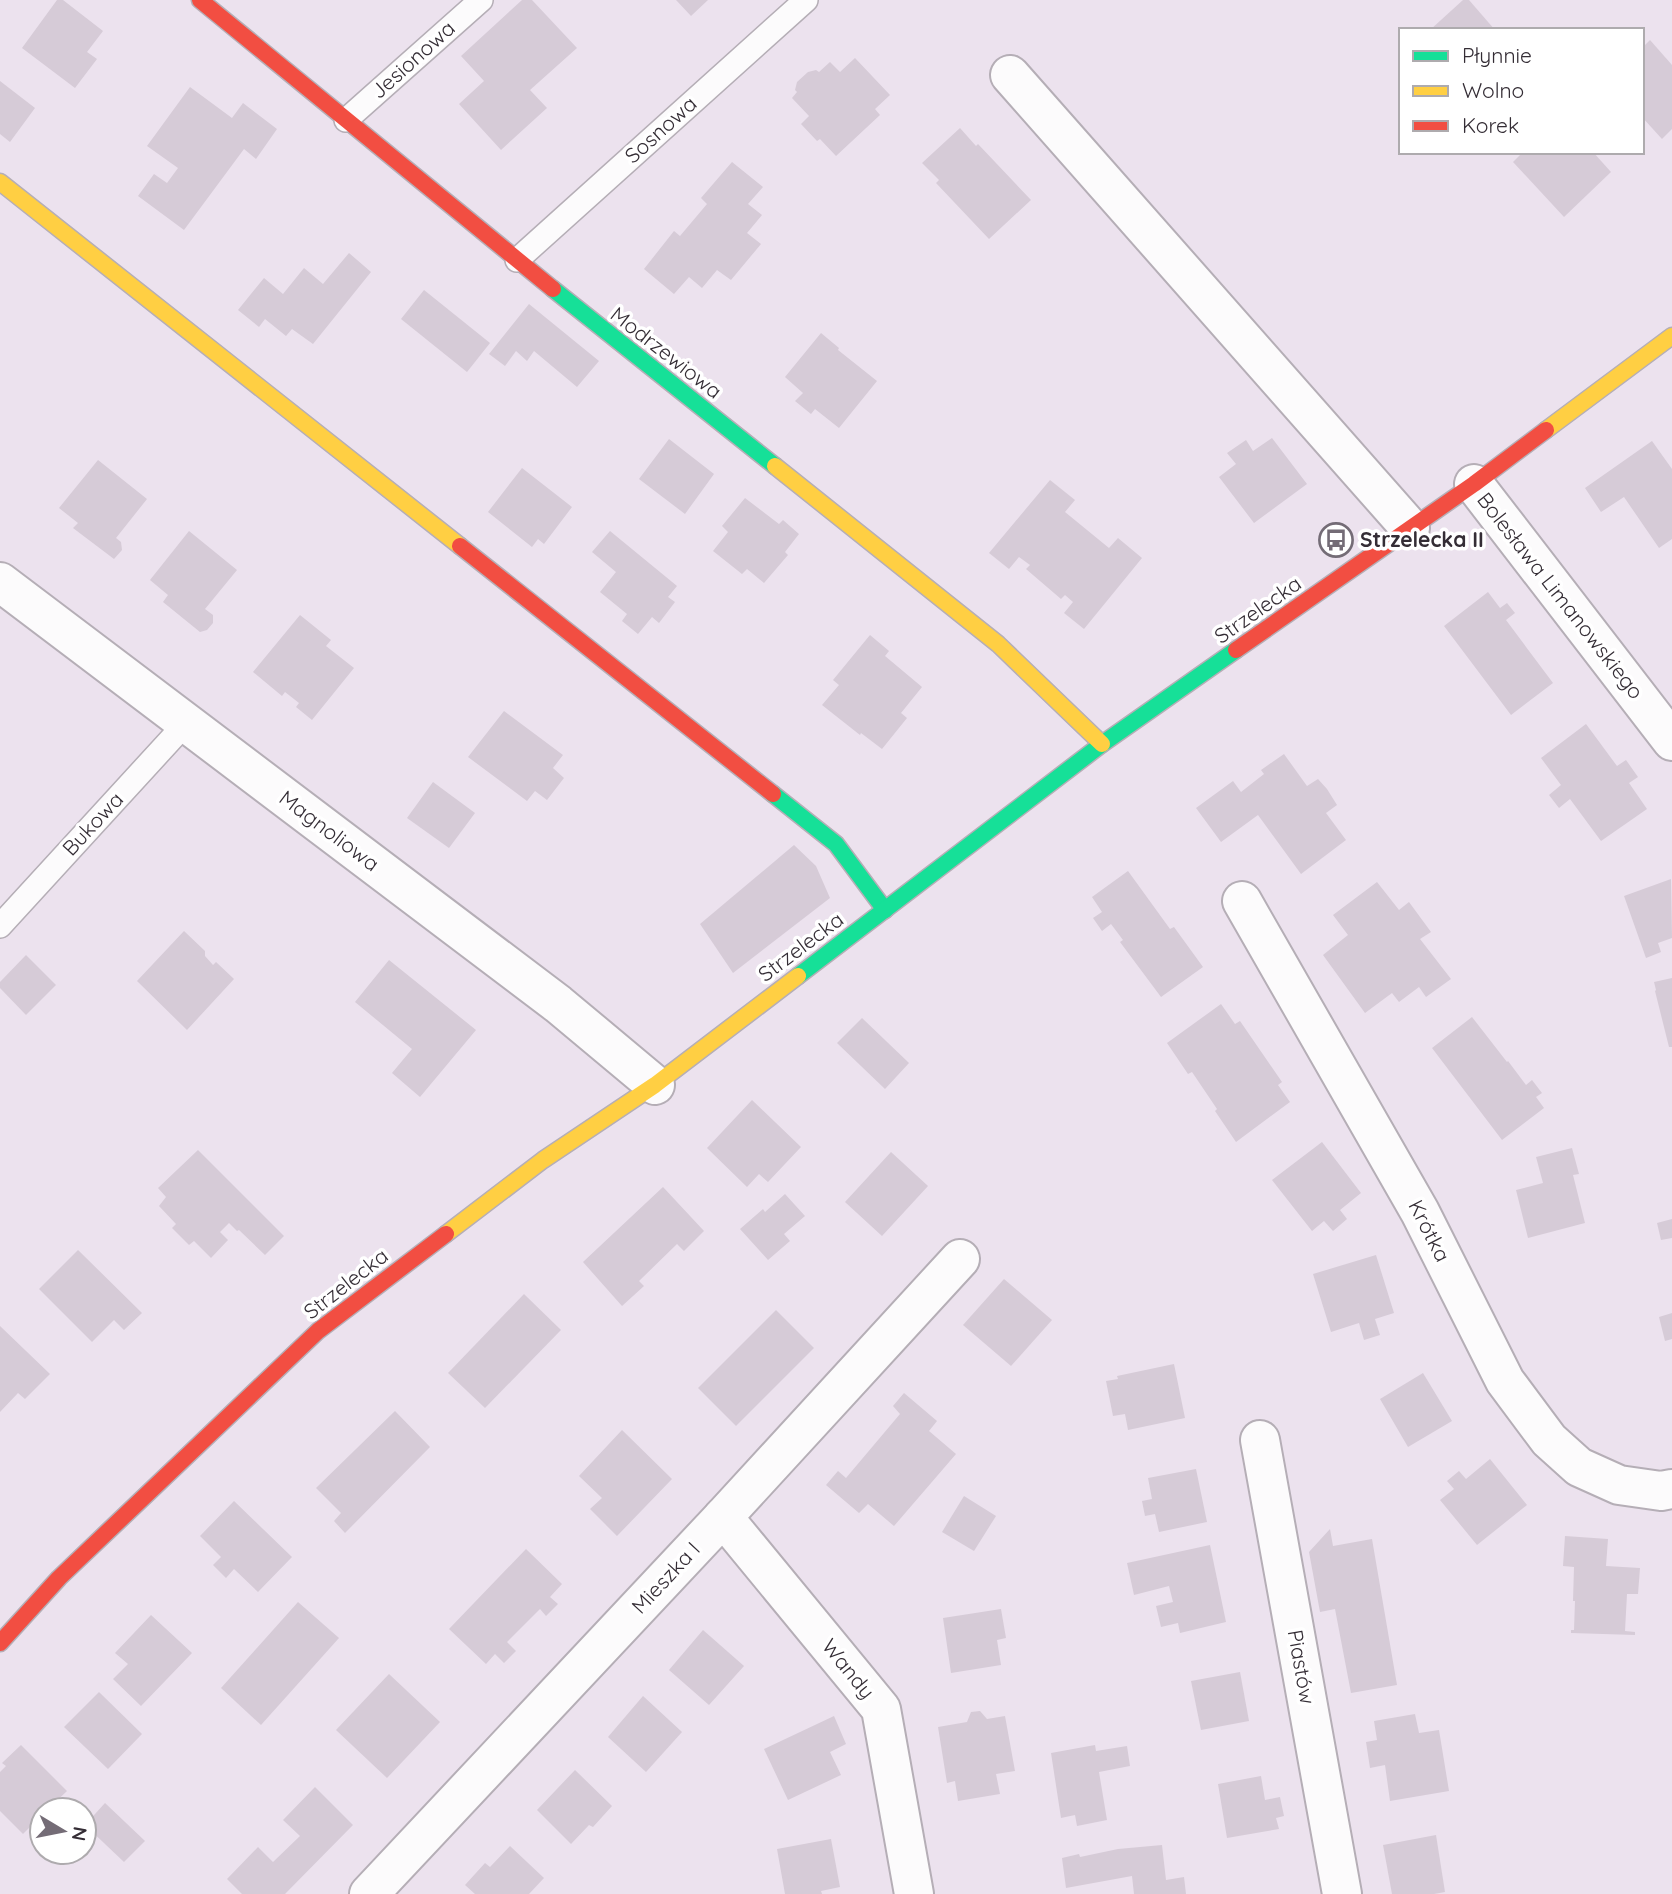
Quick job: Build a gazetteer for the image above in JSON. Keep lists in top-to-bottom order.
{
  "streets": {
    "street": [
      "Modrzewiowa",
      "Bolesława Limanowskiego",
      "Strzelecka",
      "Magnoliowa",
      "Krótka",
      "Mieszka I",
      "Piastów",
      "Wandy"
    ],
    "lane": ["Jesionowa", "Sosnowa", "Bukowa"]
  },
  "crossings": [
    ["Jesionowa", "Modrzewiowa"],
    ["Sosnowa", "Modrzewiowa"],
    ["Modrzewiowa", "Strzelecka"],
    ["Bolesława Limanowskiego", "Strzelecka"],
    ["Strzelecka", "Magnoliowa"],
    ["Bukowa", "Magnoliowa"],
    ["Mieszka I", "Wandy"]
  ],
  "places": {
    "bus stop": ["Strzelecka II"]
  },
  "legend": ["Płynnie", "Wolno", "Korek"],
  "north": "right"
}
